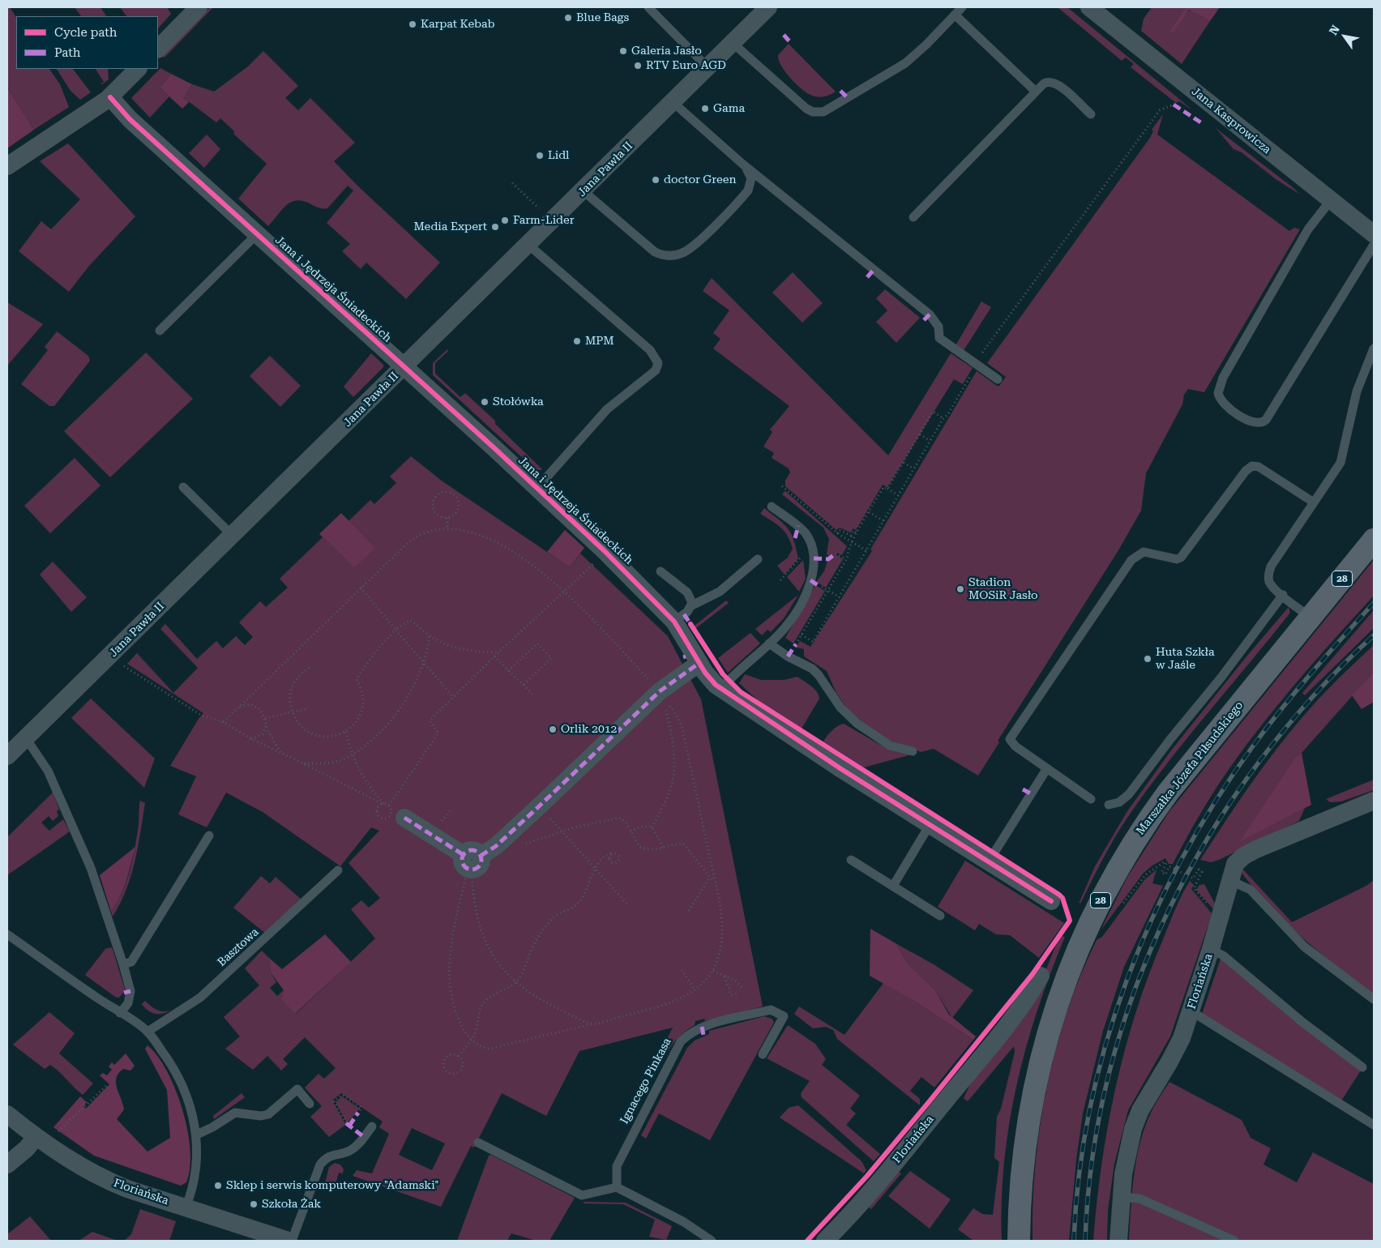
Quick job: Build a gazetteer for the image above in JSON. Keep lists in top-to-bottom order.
{
  "streets": {
    "main road": ["28", "Marszałka Józefa Piłsudskiego"],
    "street": [
      "Jana Kasprowicza",
      "Jana Pawła II",
      "Jana i Jędrzeja Śniadeckich",
      "Floriańska"
    ],
    "lane": ["Basztowa", "Ignacego Pinkasa"]
  },
  "crossings": [
    ["Jana Pawła II", "Jana i Jędrzeja Śniadeckich"]
  ],
  "places": [
    "Blue Bags",
    "Karpat Kebab",
    "Galeria Jasło",
    "RTV Euro AGD",
    "Gama",
    "Lidl",
    "doctor Green",
    "Farm-Lider",
    "Media Expert",
    "MPM",
    "Stołówka",
    "Stadion MOSiR Jasło",
    "Huta Szkła w Jaśle",
    "Orlik 2012",
    "Sklep i serwis komputerowy \"Adamski\"",
    "Szkoła Żak"
  ],
  "legend": ["Cycle path", "Path"],
  "north": "top left"
}
